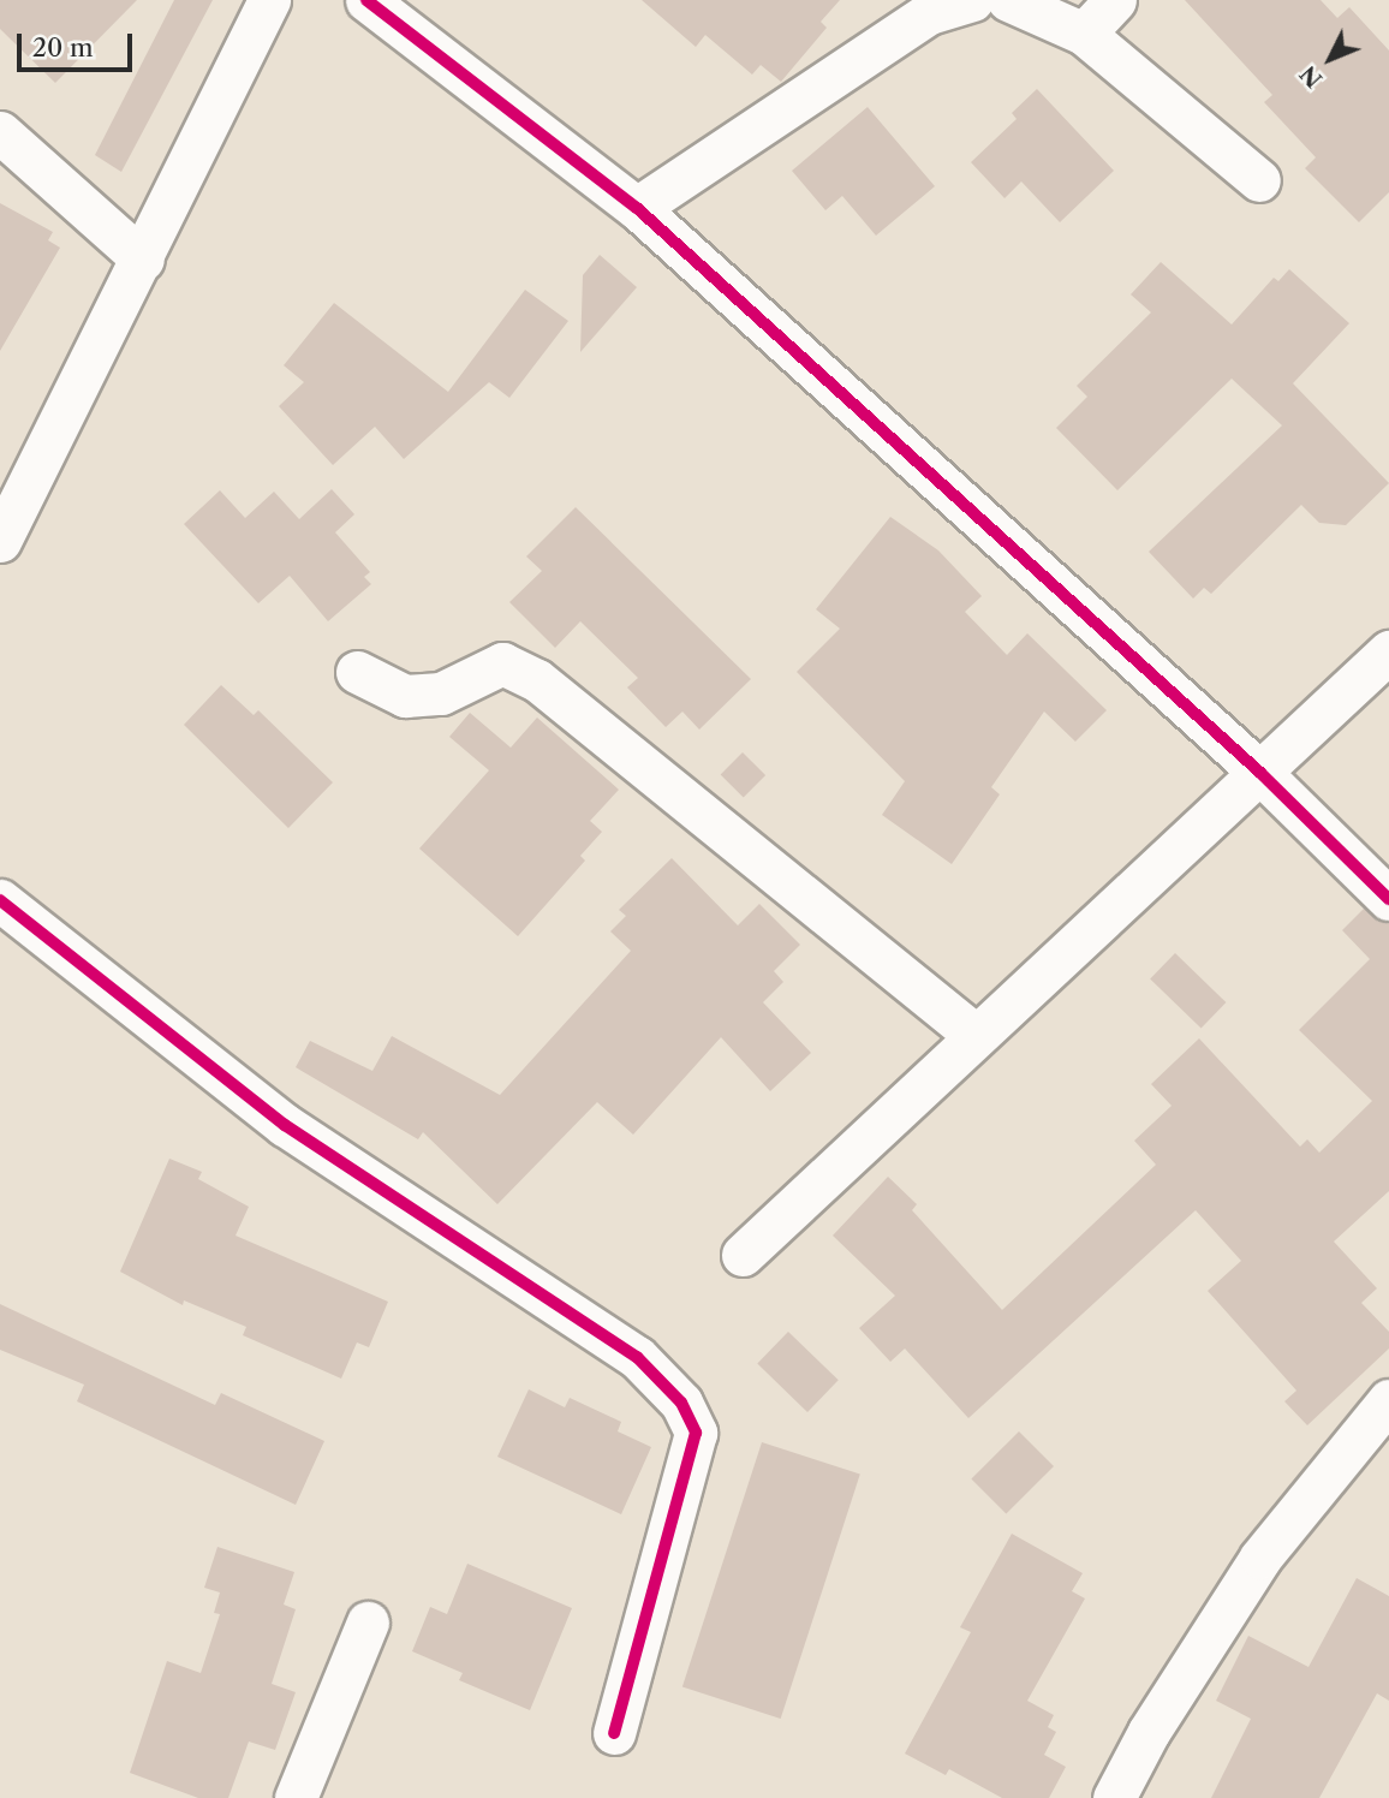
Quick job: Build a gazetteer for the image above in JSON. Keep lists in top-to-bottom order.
{
  "scale_bar": "20 m",
  "north": "bottom left"
}
